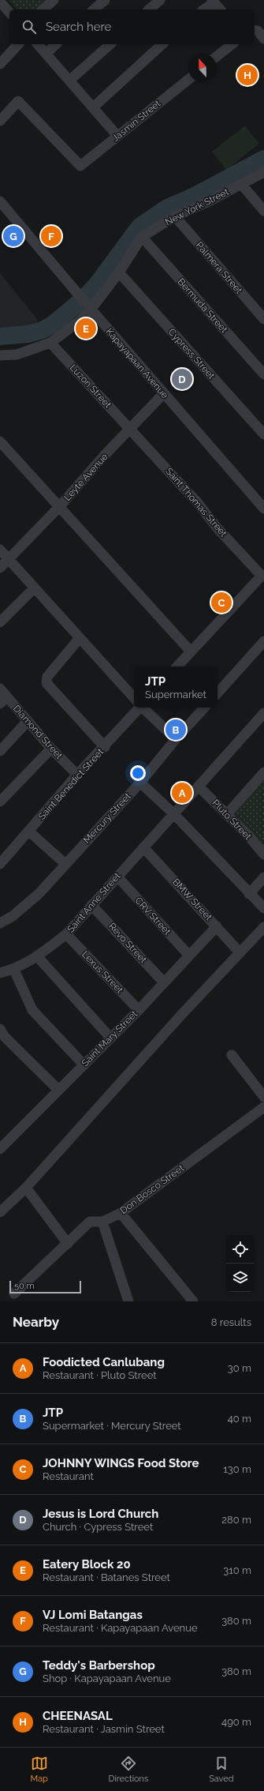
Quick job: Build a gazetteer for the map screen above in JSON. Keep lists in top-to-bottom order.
{
  "streets": {
    "street": [
      "Jasmin Street",
      "New York Street",
      "Palmera Street",
      "Bermuda Street",
      "Cypress Street",
      "Kapayapaan Avenue",
      "Luzon Street",
      "Leyte Avenue",
      "Saint Thomas Street",
      "Diamond Street",
      "Saint Benedict Street",
      "Mercury Street",
      "Pluto Street",
      "BMW Street",
      "Saint Anne Street",
      "CRV Street",
      "Revo Street",
      "Lexus Street",
      "Saint Mary Street",
      "Don Bosco Street"
    ]
  },
  "crossings": [
    ["New York Street", "Palmera Street"],
    ["New York Street", "Bermuda Street"],
    ["New York Street", "Cypress Street"],
    ["New York Street", "Kapayapaan Avenue"],
    ["New York Street", "Luzon Street"],
    ["Kapayapaan Avenue", "Leyte Avenue"],
    ["Luzon Street", "Leyte Avenue"],
    ["Luzon Street", "Saint Thomas Street"],
    ["Leyte Avenue", "Saint Thomas Street"],
    ["Diamond Street", "Saint Benedict Street"],
    ["Pluto Street", "Saint Anne Street"],
    ["BMW Street", "Saint Anne Street"],
    ["BMW Street", "Saint Mary Street"],
    ["Saint Anne Street", "CRV Street"],
    ["Saint Anne Street", "Revo Street"],
    ["Saint Anne Street", "Lexus Street"],
    ["CRV Street", "Saint Mary Street"],
    ["Revo Street", "Saint Mary Street"],
    ["Lexus Street", "Saint Mary Street"]
  ],
  "scale_bar": "50 m",
  "north": "top",
  "page": {
    "search": "Search here",
    "pins": [
      "H",
      "F",
      "G",
      "E",
      "D",
      "C",
      "B",
      "A"
    ],
    "popup": ["JTP", "Supermarket"],
    "scale": "50 m",
    "heading": ["Nearby", "8 results"],
    "list": [
      {
        "mark": "A",
        "name": "Foodicted Canlubang",
        "note": "Restaurant · Pluto Street",
        "value": "30 m"
      },
      {
        "mark": "B",
        "name": "JTP",
        "note": "Supermarket · Mercury Street",
        "value": "40 m"
      },
      {
        "mark": "C",
        "name": "JOHNNY WINGS Food Store",
        "note": "Restaurant",
        "value": "130 m"
      },
      {
        "mark": "D",
        "name": "Jesus is Lord Church",
        "note": "Church · Cypress Street",
        "value": "280 m"
      },
      {
        "mark": "E",
        "name": "Eatery Block 20",
        "note": "Restaurant · Batanes Street",
        "value": "310 m"
      },
      {
        "mark": "F",
        "name": "VJ Lomi Batangas",
        "note": "Restaurant · Kapayapaan Avenue",
        "value": "380 m"
      },
      {
        "mark": "G",
        "name": "Teddy's Barbershop",
        "note": "Shop · Kapayapaan Avenue",
        "value": "380 m"
      },
      {
        "mark": "H",
        "name": "CHEENASAL",
        "note": "Restaurant · Jasmin Street",
        "value": "490 m"
      }
    ],
    "nav": ["Map", "Directions", "Saved"]
  }
}
